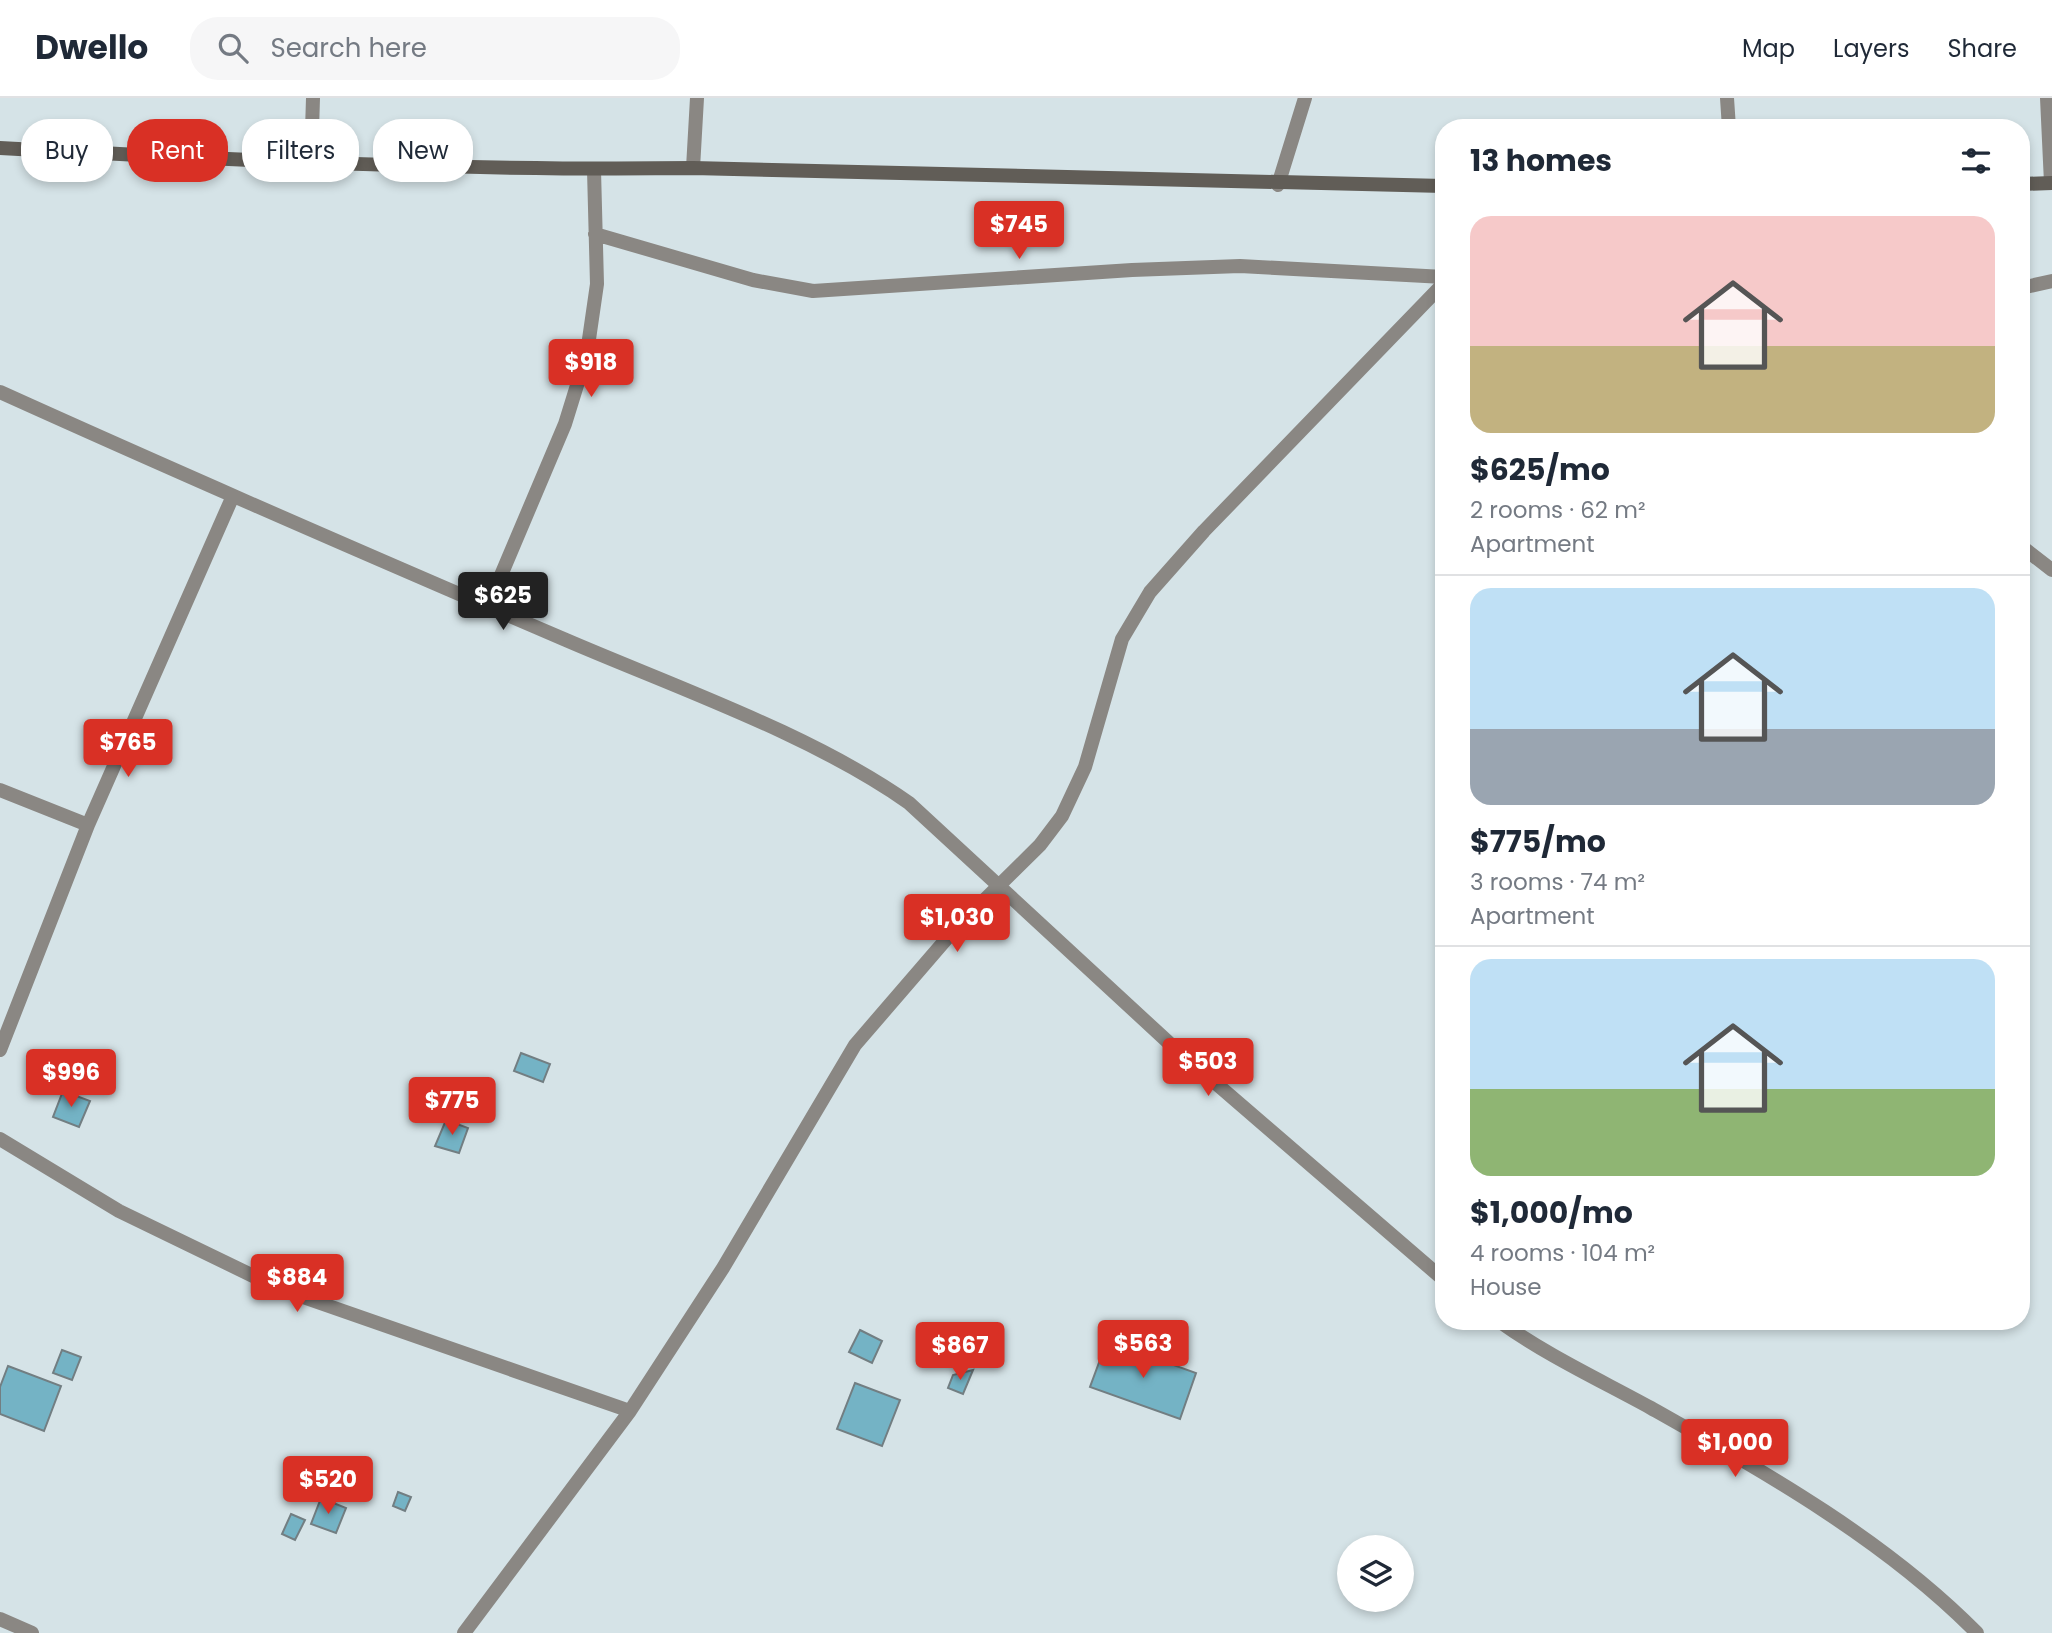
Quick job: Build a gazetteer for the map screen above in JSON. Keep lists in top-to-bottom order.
{
  "page": {
    "header": "Dwello",
    "search": "Search here",
    "nav": ["Map", "Layers", "Share"],
    "chip": [
      "Buy",
      "Rent",
      "Filters",
      "New"
    ],
    "heading": "13 homes",
    "price": [
      "$745",
      "$918",
      "$625",
      "$765",
      "$1,030",
      "$503",
      "$996",
      "$775",
      "$884",
      "$563",
      "$867",
      "$1,000",
      "$520"
    ],
    "list": [
      {
        "name": "$625/mo",
        "note": "2 rooms · 62 m² · Apartment"
      },
      {
        "name": "$775/mo",
        "note": "3 rooms · 74 m² · Apartment"
      },
      {
        "name": "$1,000/mo",
        "note": "4 rooms · 104 m² · House"
      }
    ]
  }
}
